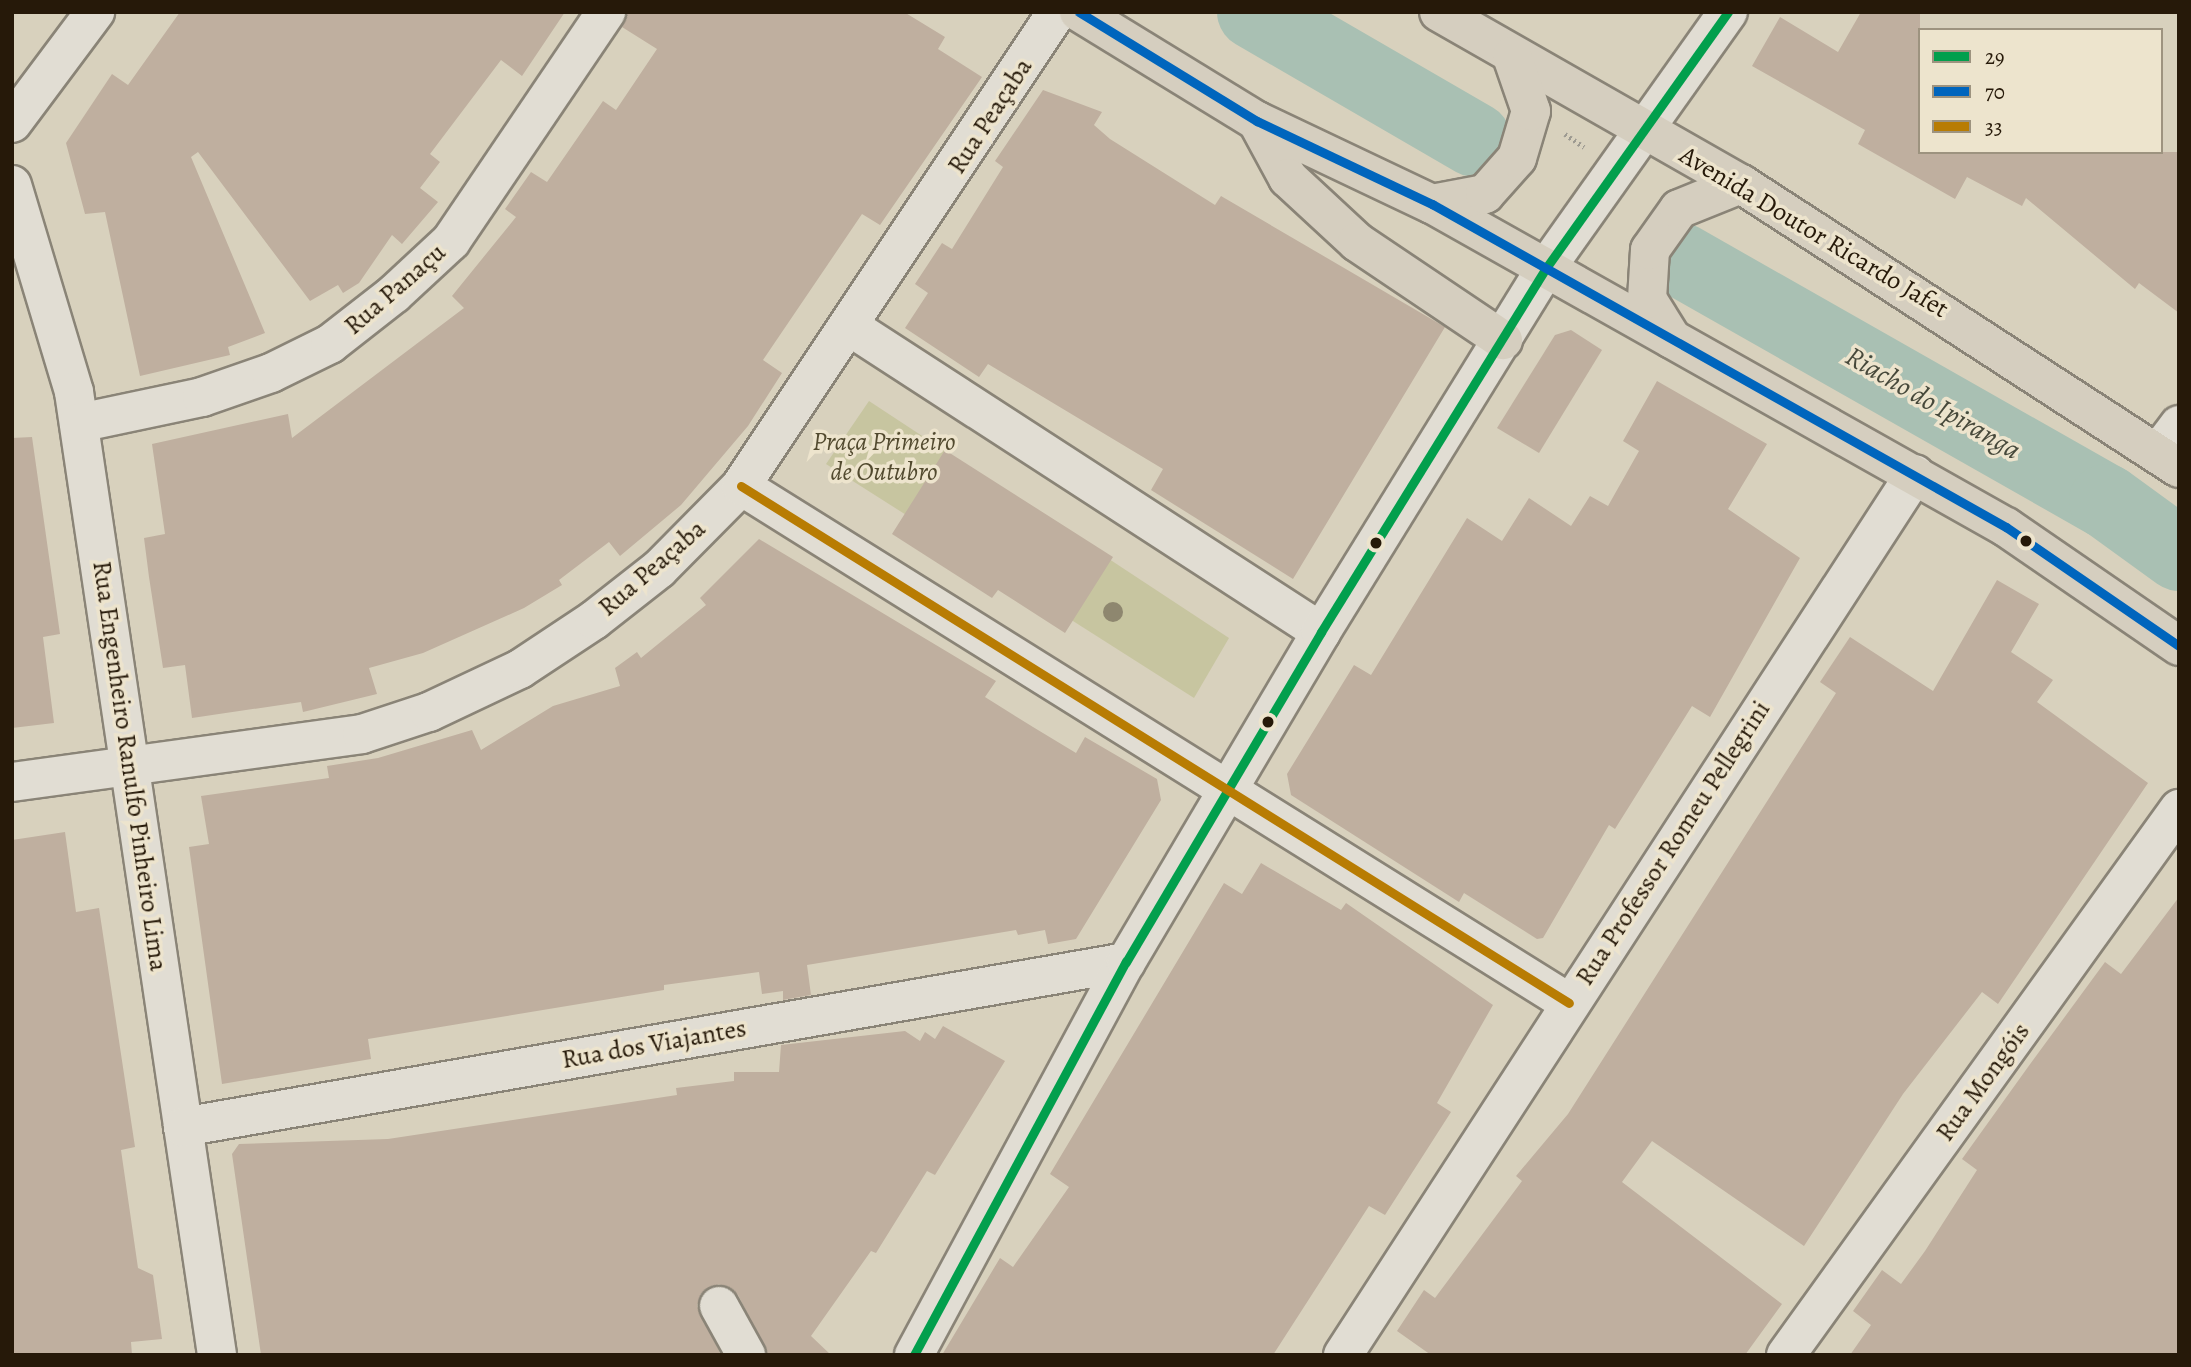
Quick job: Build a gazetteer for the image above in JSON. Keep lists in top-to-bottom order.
{
  "streets": {
    "main road": ["Avenida Doutor Ricardo Jafet"],
    "street": [
      "Rua Peaçaba",
      "Rua Panaçu",
      "Rua Engenheiro Ranulfo Pinheiro Lima",
      "Rua Professor Romeu Pellegrini",
      "Rua dos Viajantes",
      "Rua Mongóis"
    ]
  },
  "crossings": [
    ["Rua Peaçaba", "Rua Engenheiro Ranulfo Pinheiro Lima"],
    ["Rua Panaçu", "Rua Engenheiro Ranulfo Pinheiro Lima"],
    ["Rua Engenheiro Ranulfo Pinheiro Lima", "Rua dos Viajantes"]
  ],
  "water": ["Riacho do Ipiranga"],
  "parks": ["Praça Primeiro de Outubro"],
  "lines": ["transit line 29", "transit line 70", "transit line 33"],
  "legend": ["29", "70", "33"]
}
